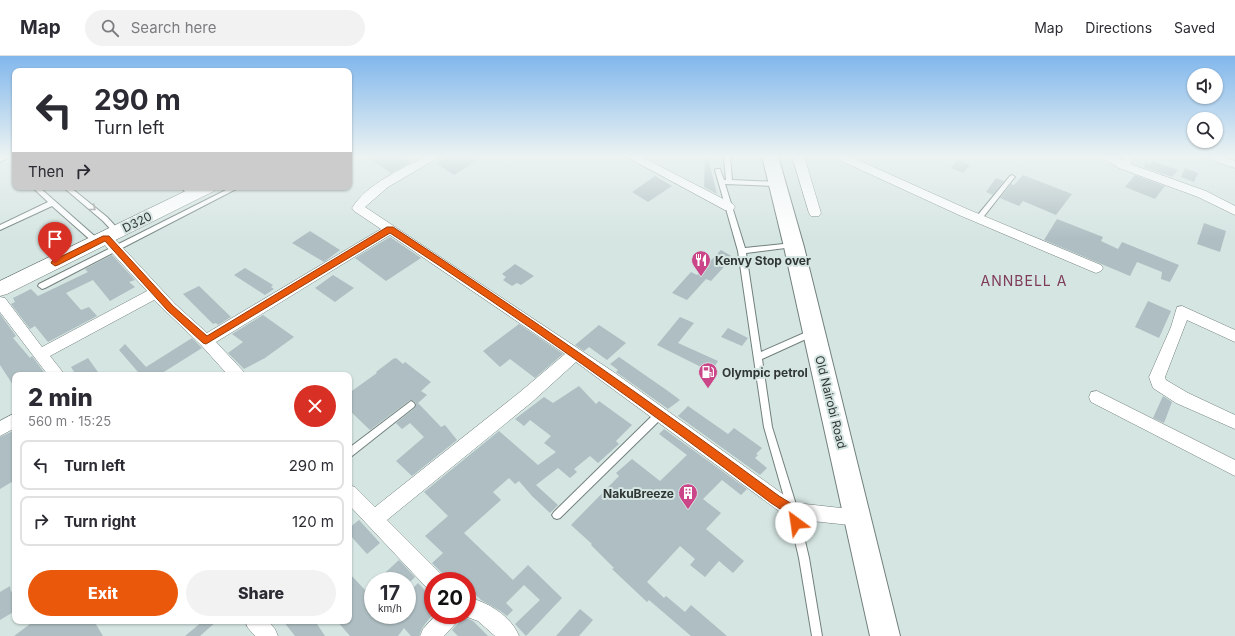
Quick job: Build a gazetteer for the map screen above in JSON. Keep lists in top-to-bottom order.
{
  "streets": {
    "highway": ["Old Nairobi Road"],
    "street": ["D320"]
  },
  "districts": ["ANNBELL A"],
  "places": {
    "restaurant": ["Kenvy Stop over"],
    "fuel station": ["Olympic petrol"],
    "building": ["NakuBreeze"]
  },
  "page": {
    "header": "Map",
    "search": "Search here",
    "nav": ["Map", "Directions", "Saved"],
    "turn": ["290 m", "Turn left"],
    "then": "Then",
    "heading": ["2 min", "560 m · 15:25"],
    "list": [
      {
        "name": "Turn left",
        "value": "290 m"
      },
      {
        "name": "Turn right",
        "value": "120 m"
      }
    ],
    "buttons": ["Exit", "Share"],
    "speed": "17 km/h",
    "limit": "20"
  }
}
